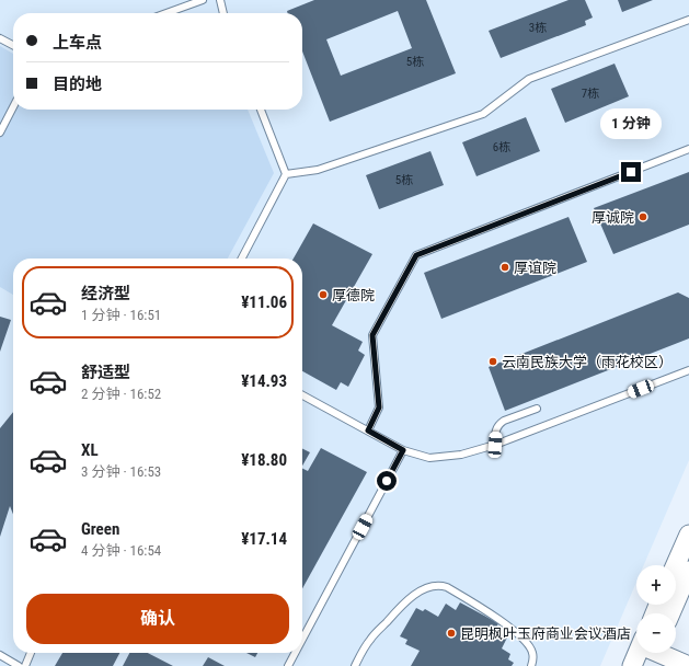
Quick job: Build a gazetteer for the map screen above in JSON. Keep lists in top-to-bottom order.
{
  "places": [
    "厚诚院",
    "厚谊院",
    "厚德院",
    "云南民族大学（雨花校区）",
    "昆明枫叶玉府商业会议酒店"
  ],
  "house_numbers": [
    "3栋",
    "5栋",
    "7栋",
    "6栋",
    "5栋"
  ],
  "page": {
    "banner": ["上车点", "目的地"],
    "bubble": "1 分钟",
    "list": [
      {
        "name": "经济型",
        "note": "1 分钟 · 16:51",
        "value": "¥11.06"
      },
      {
        "name": "舒适型",
        "note": "2 分钟 · 16:52",
        "value": "¥14.93"
      },
      {
        "name": "XL",
        "note": "3 分钟 · 16:53",
        "value": "¥18.80"
      },
      {
        "name": "Green",
        "note": "4 分钟 · 16:54",
        "value": "¥17.14"
      }
    ],
    "map_buttons": ["+", "−"],
    "buttons": "确认"
  }
}
